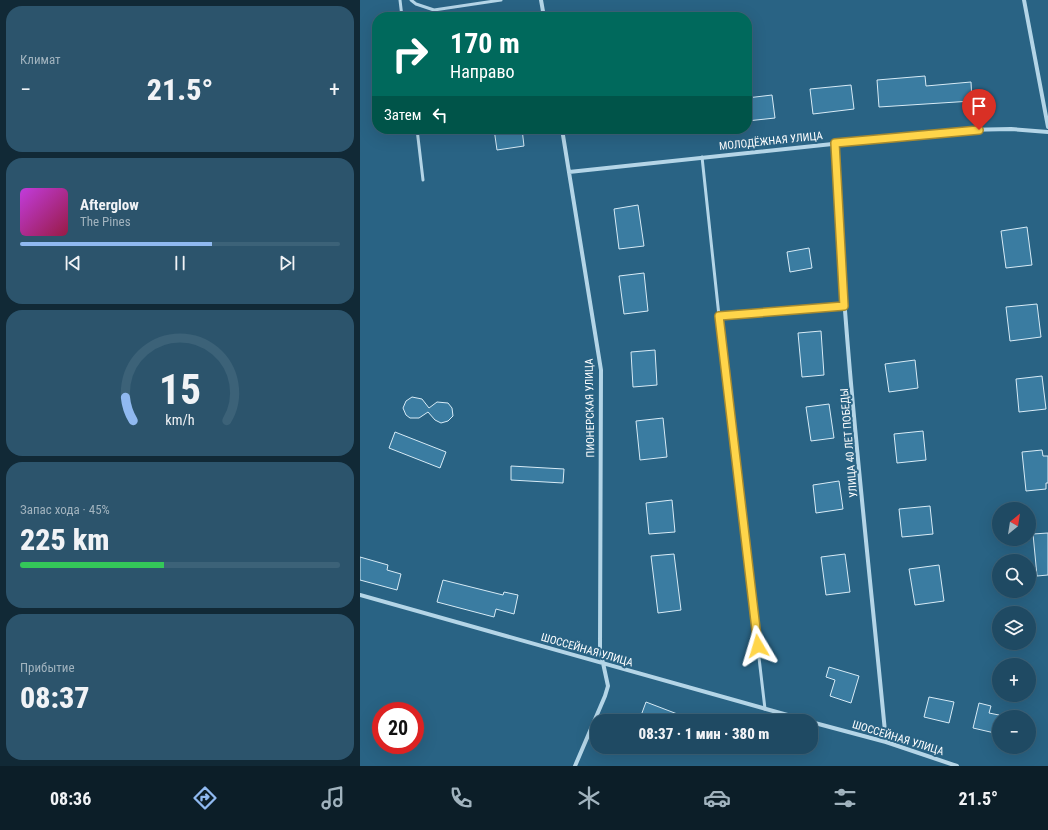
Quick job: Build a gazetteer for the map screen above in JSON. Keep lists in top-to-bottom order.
{
  "streets": {
    "street": [
      "МОЛОДЁЖНАЯ УЛИЦА",
      "ПИОНЕРСКАЯ УЛИЦА",
      "УЛИЦА 40 ЛЕТ ПОБЕДЫ",
      "ШОССЕЙНАЯ УЛИЦА"
    ]
  },
  "crossings": [
    ["МОЛОДЁЖНАЯ УЛИЦА", "ПИОНЕРСКАЯ УЛИЦА"],
    ["МОЛОДЁЖНАЯ УЛИЦА", "УЛИЦА 40 ЛЕТ ПОБЕДЫ"],
    ["ПИОНЕРСКАЯ УЛИЦА", "ШОССЕЙНАЯ УЛИЦА"],
    ["УЛИЦА 40 ЛЕТ ПОБЕДЫ", "ШОССЕЙНАЯ УЛИЦА"]
  ],
  "north": "top right",
  "page": {
    "tile": [
      "Климат",
      ["Запас хода · 45%", "225 km"],
      ["Прибытие", "08:37"]
    ],
    "turn": ["170 m", "Направо"],
    "heat": ["−", "21.5°", "+"],
    "then": "Затем",
    "song": ["Afterglow", "The Pines"],
    "map_buttons": ["+", "−"],
    "limit": "20",
    "trip": "08:37 · 1 мин · 380 m",
    "tabs": ["08:36", "21.5°"],
    "gauge": ["15", "km/h"]
  }
}
